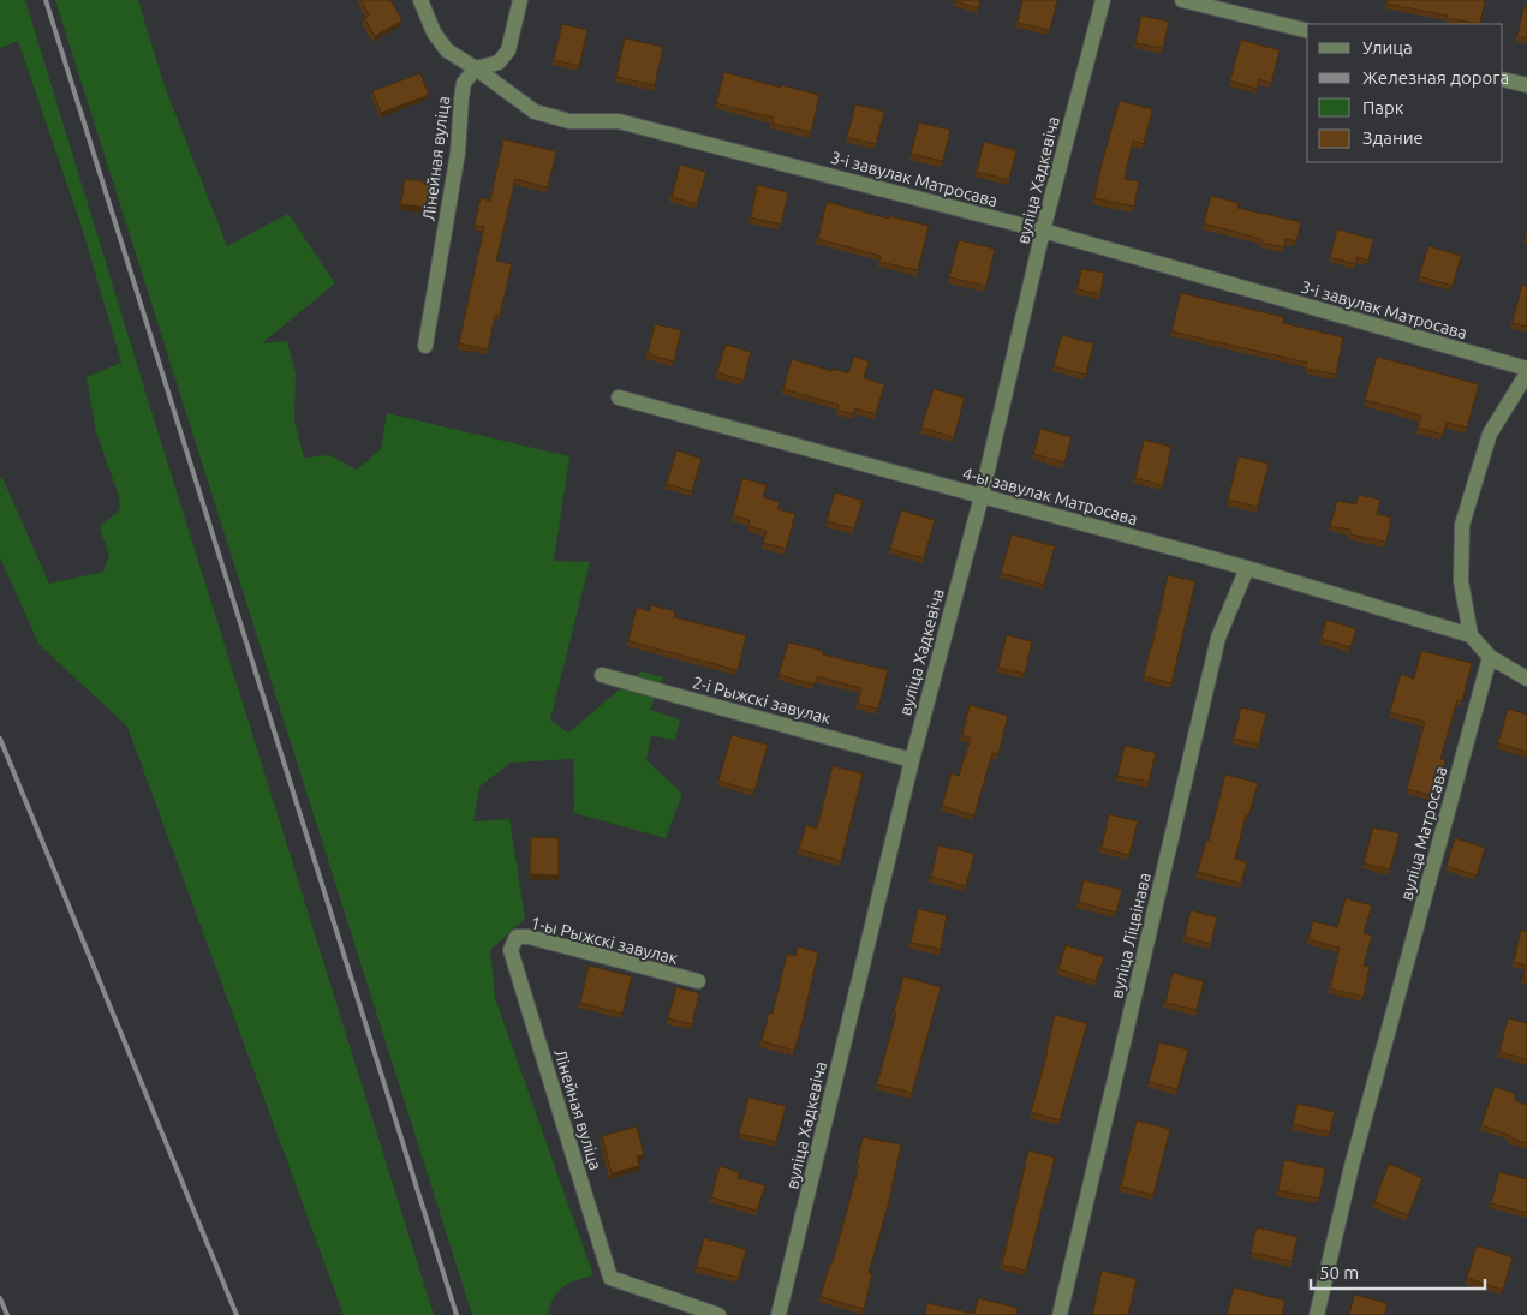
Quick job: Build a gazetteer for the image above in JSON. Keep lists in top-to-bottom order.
{
  "streets": {
    "street": [
      "Лінейная вуліца",
      "3-і завулак Матросава",
      "вуліца Хадкевіча",
      "4-ы завулак Матросава",
      "2-і Рыжскі завулак",
      "вуліца Матросава",
      "вуліца Ліцвінава",
      "1-ы Рыжскі завулак"
    ]
  },
  "crossings": [
    ["Лінейная вуліца", "3-і завулак Матросава"],
    ["Лінейная вуліца", "1-ы Рыжскі завулак"],
    ["3-і завулак Матросава", "вуліца Хадкевіча"],
    ["вуліца Хадкевіча", "4-ы завулак Матросава"],
    ["вуліца Хадкевіча", "2-і Рыжскі завулак"],
    ["4-ы завулак Матросава", "вуліца Ліцвінава"]
  ],
  "legend": [
    "Улица",
    "Железная дорога",
    "Парк",
    "Здание"
  ],
  "scale_bar": "50 m"
}
